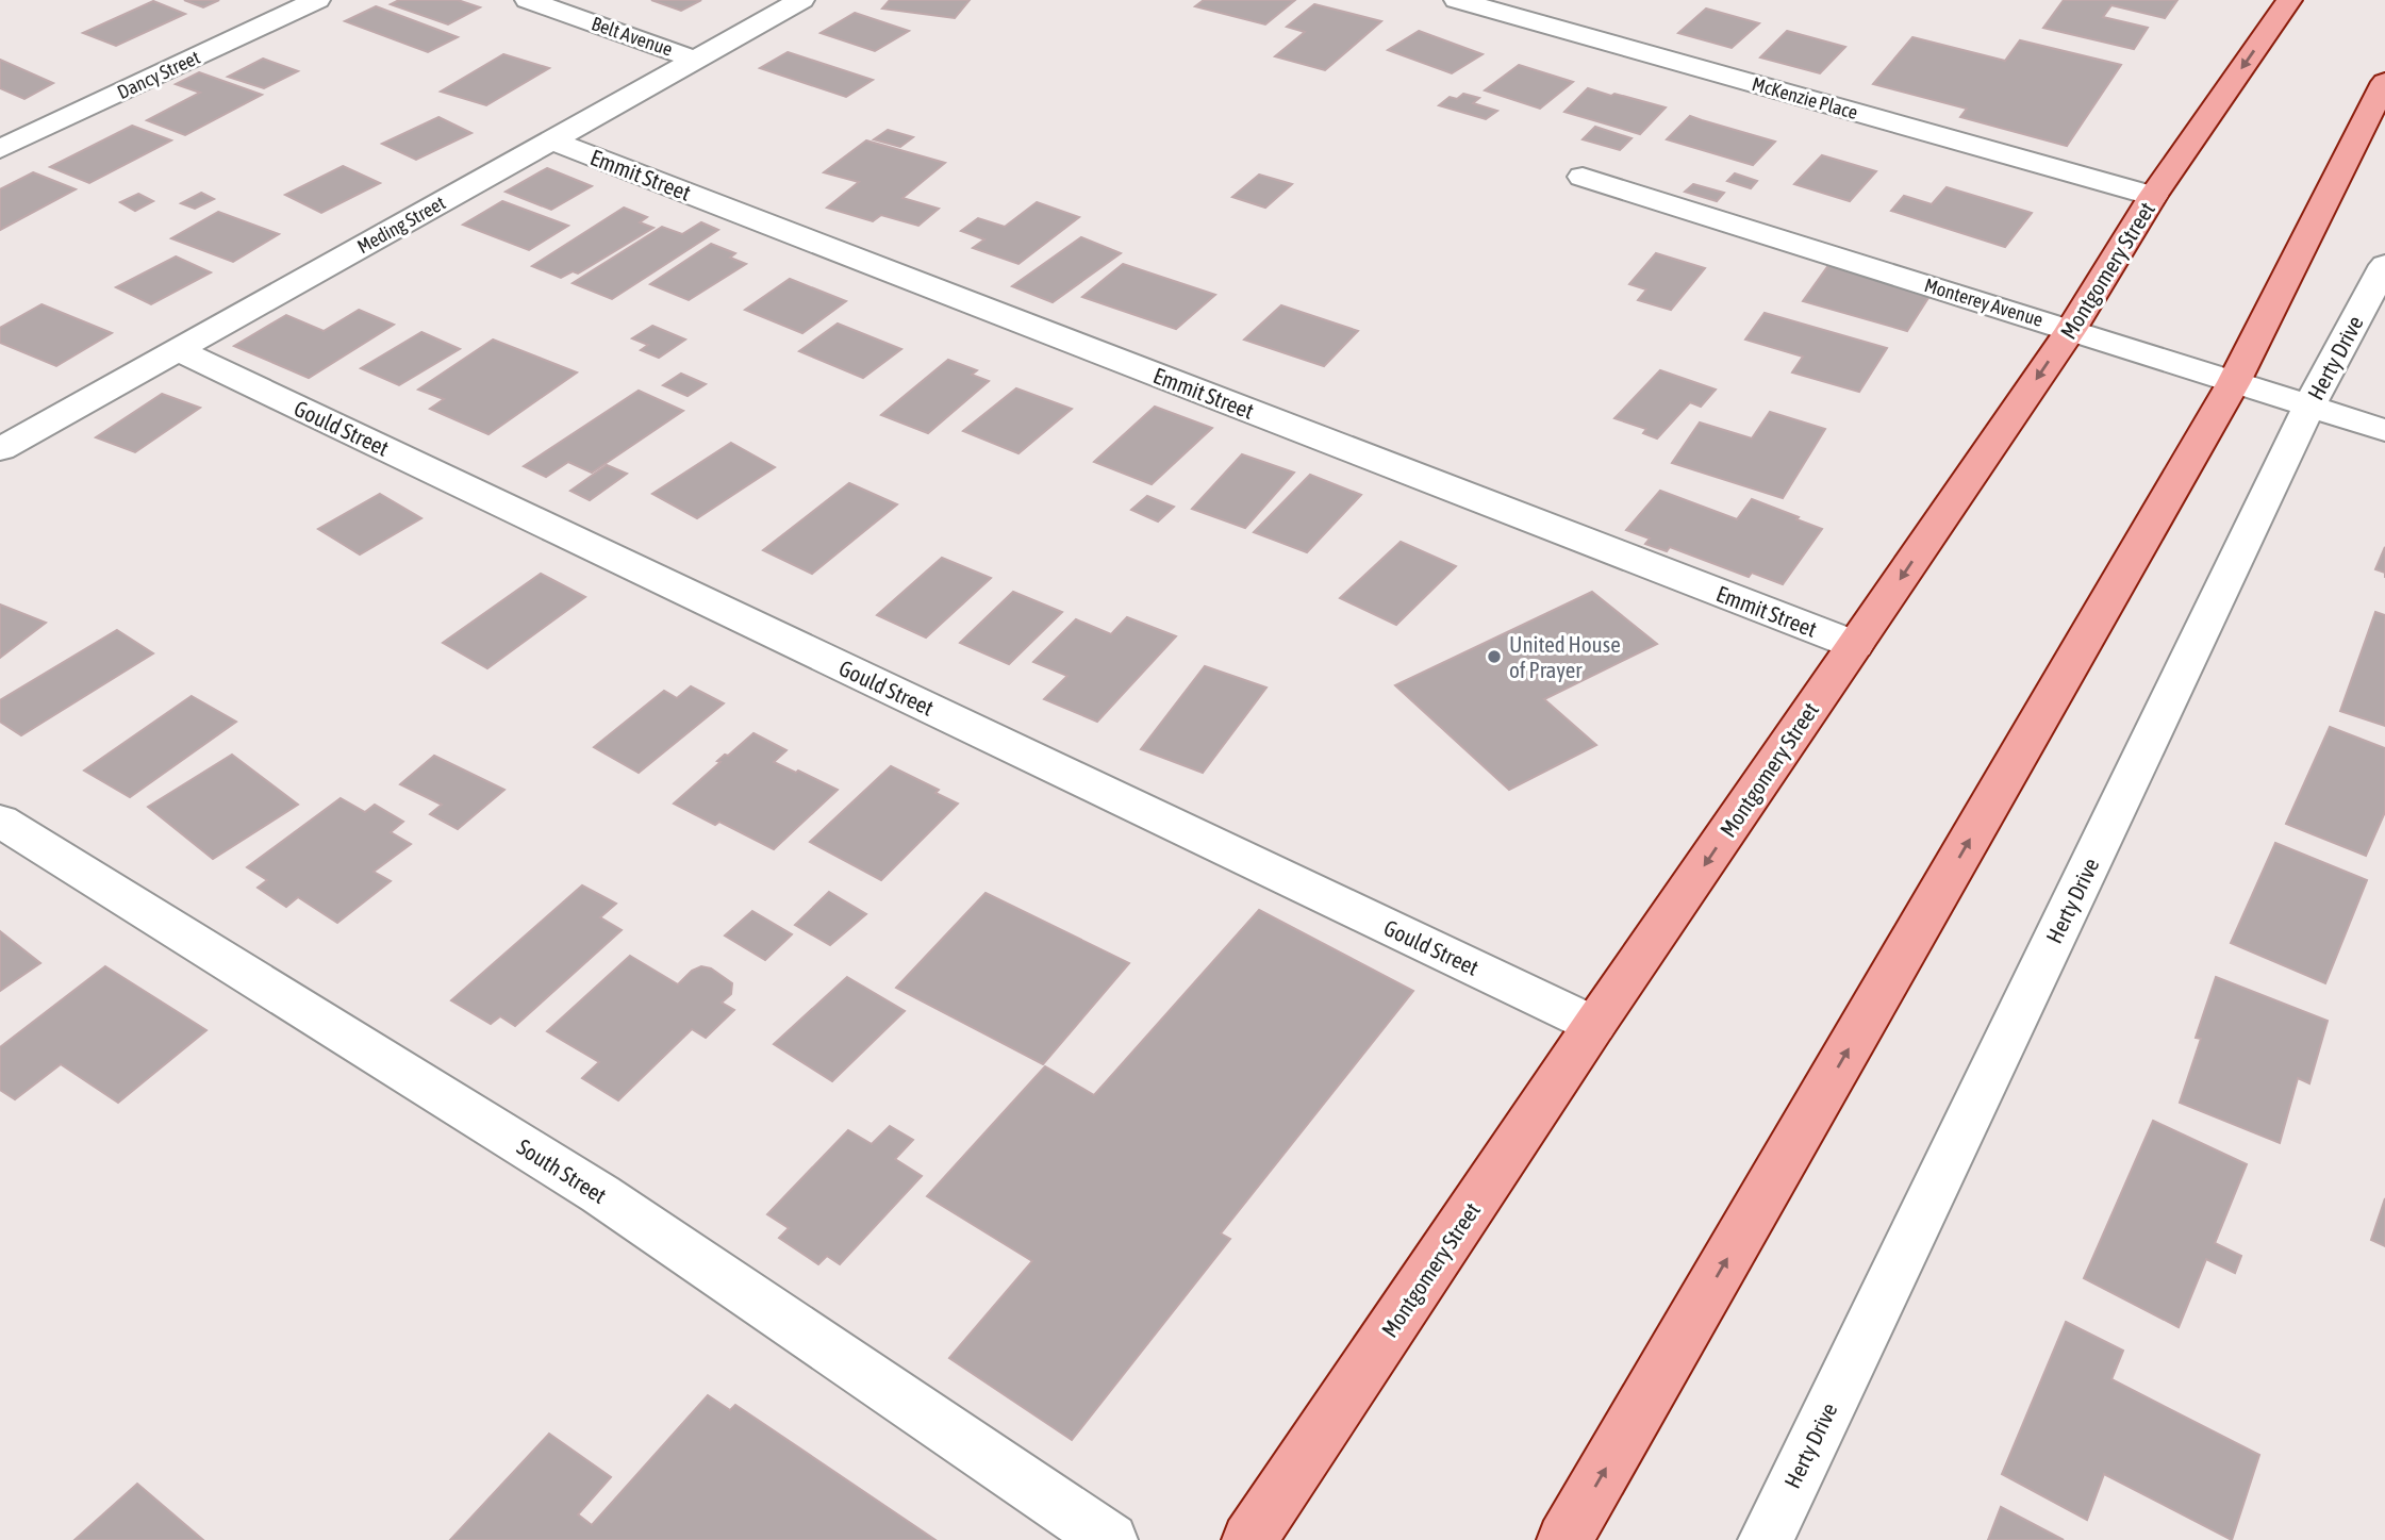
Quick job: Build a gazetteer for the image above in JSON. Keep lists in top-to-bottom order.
{
  "streets": {
    "main road": ["Montgomery Street"],
    "street": [
      "Belt Avenue",
      "Dancy Street",
      "McKenzie Place",
      "Emmit Street",
      "Meding Street",
      "Monterey Avenue",
      "Herty Drive",
      "Gould Street",
      "South Street"
    ]
  },
  "crossings": [
    ["Belt Avenue", "Meding Street"],
    ["McKenzie Place", "Montgomery Street"],
    ["Emmit Street", "Meding Street"],
    ["Emmit Street", "Montgomery Street"],
    ["Meding Street", "Gould Street"],
    ["Montgomery Street", "Monterey Avenue"],
    ["Montgomery Street", "Gould Street"],
    ["Monterey Avenue", "Herty Drive"]
  ],
  "places": ["United House of Prayer"]
}
